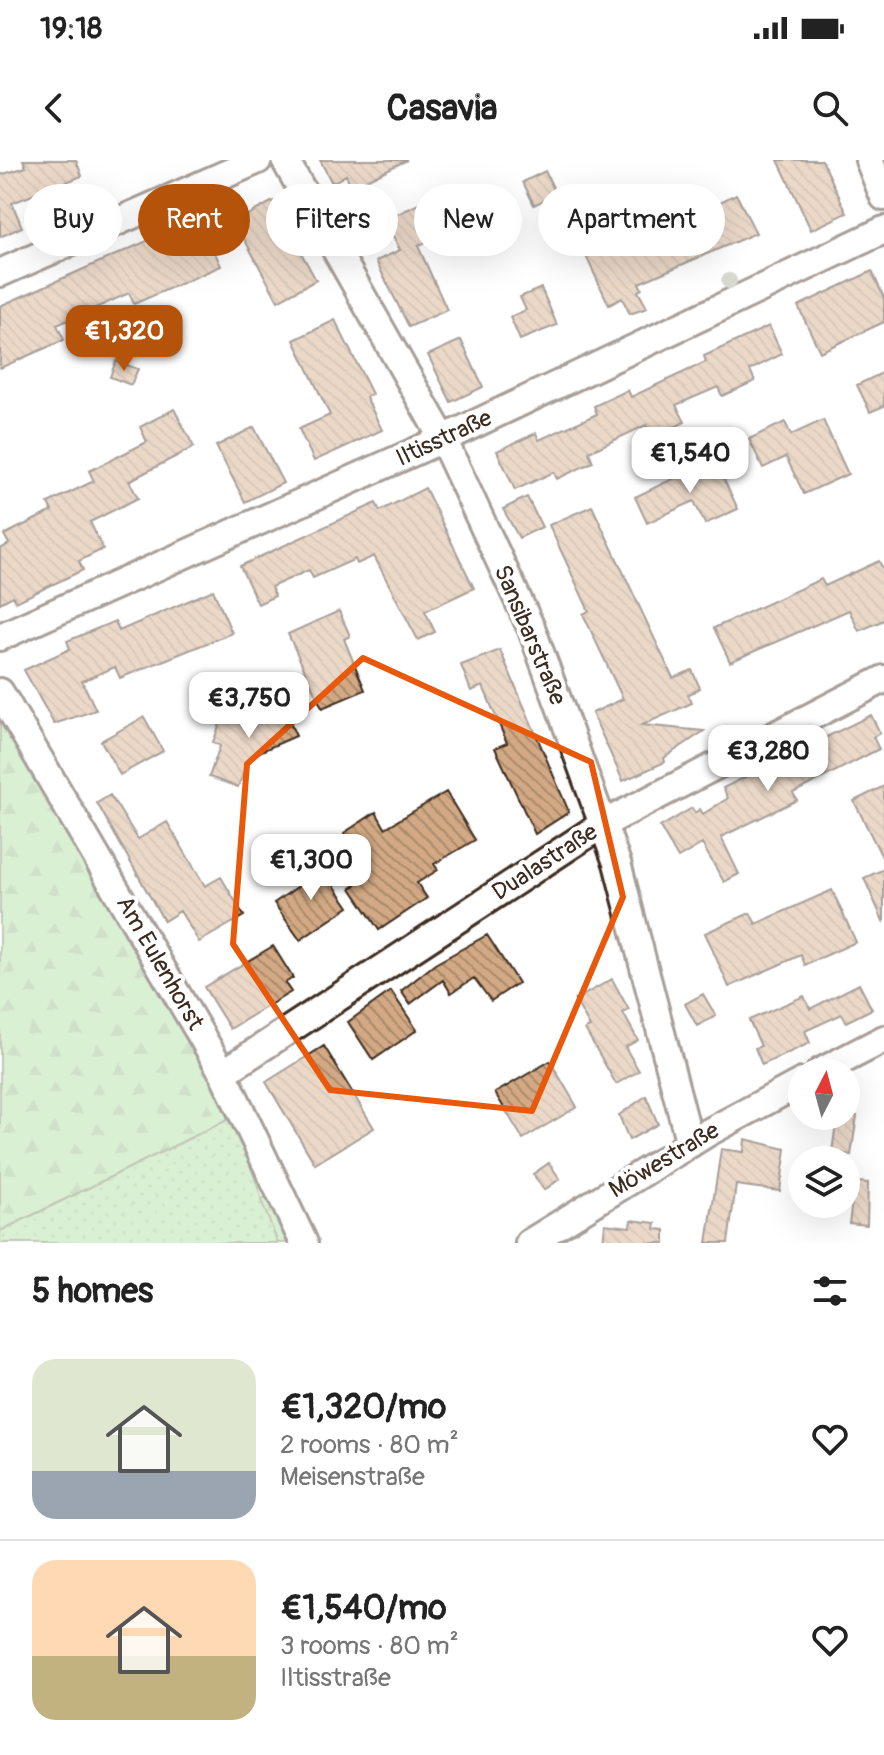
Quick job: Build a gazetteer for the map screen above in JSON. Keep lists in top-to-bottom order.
{
  "streets": {
    "street": [
      "Iltisstraße",
      "Sansibarstraße",
      "Dualastraße",
      "Am Eulenhorst",
      "Möwestraße"
    ]
  },
  "crossings": [
    ["Iltisstraße", "Sansibarstraße"],
    ["Sansibarstraße", "Dualastraße"],
    ["Sansibarstraße", "Möwestraße"],
    ["Dualastraße", "Am Eulenhorst"]
  ],
  "north": "top",
  "page": {
    "status": "19:18",
    "header": "Casavia",
    "chip": [
      "Buy",
      "Rent",
      "Filters",
      "New",
      "Apartment"
    ],
    "price": [
      "€1,320",
      "€1,540",
      "€3,750",
      "€3,280",
      "€1,300"
    ],
    "heading": "5 homes",
    "list": [
      {
        "name": "€1,320/mo",
        "note": "2 rooms · 80 m² · Meisenstraße"
      },
      {
        "name": "€1,540/mo",
        "note": "3 rooms · 80 m² · Iltisstraße"
      }
    ]
  }
}
